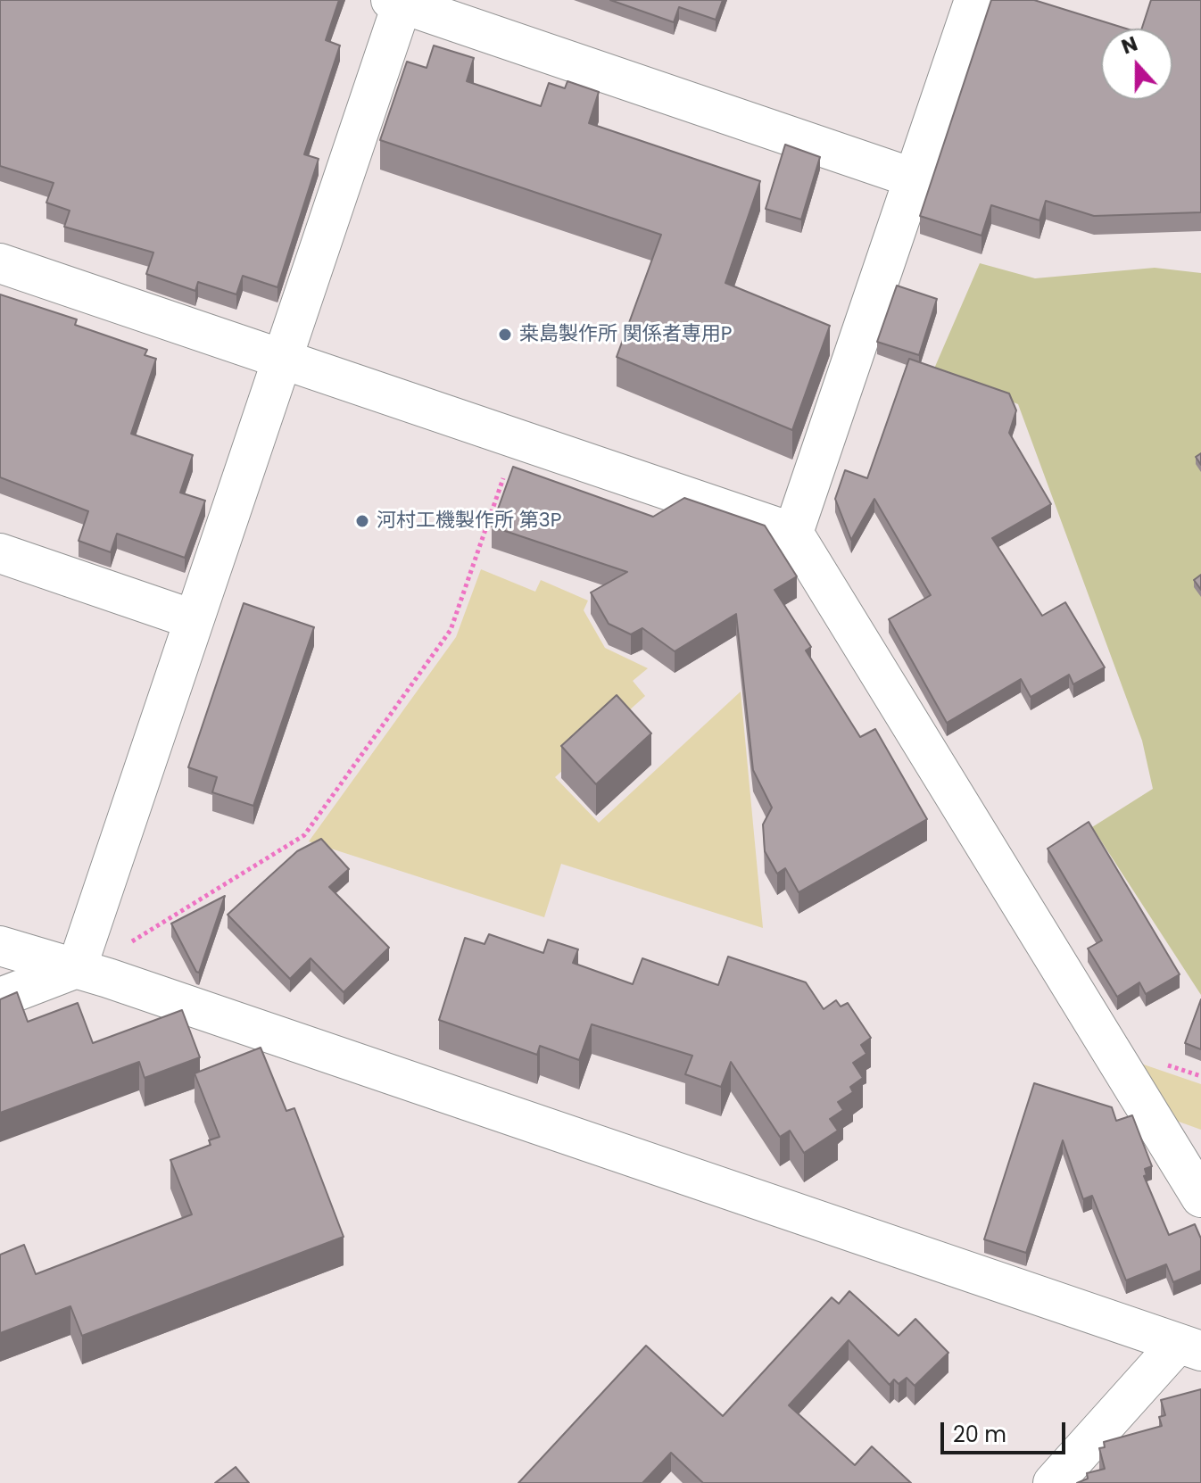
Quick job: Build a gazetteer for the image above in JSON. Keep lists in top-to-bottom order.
{
  "places": ["桒島製作所 関係者専用P", "河村工機製作所 第3P"],
  "scale_bar": "20 m",
  "north": "top"
}
